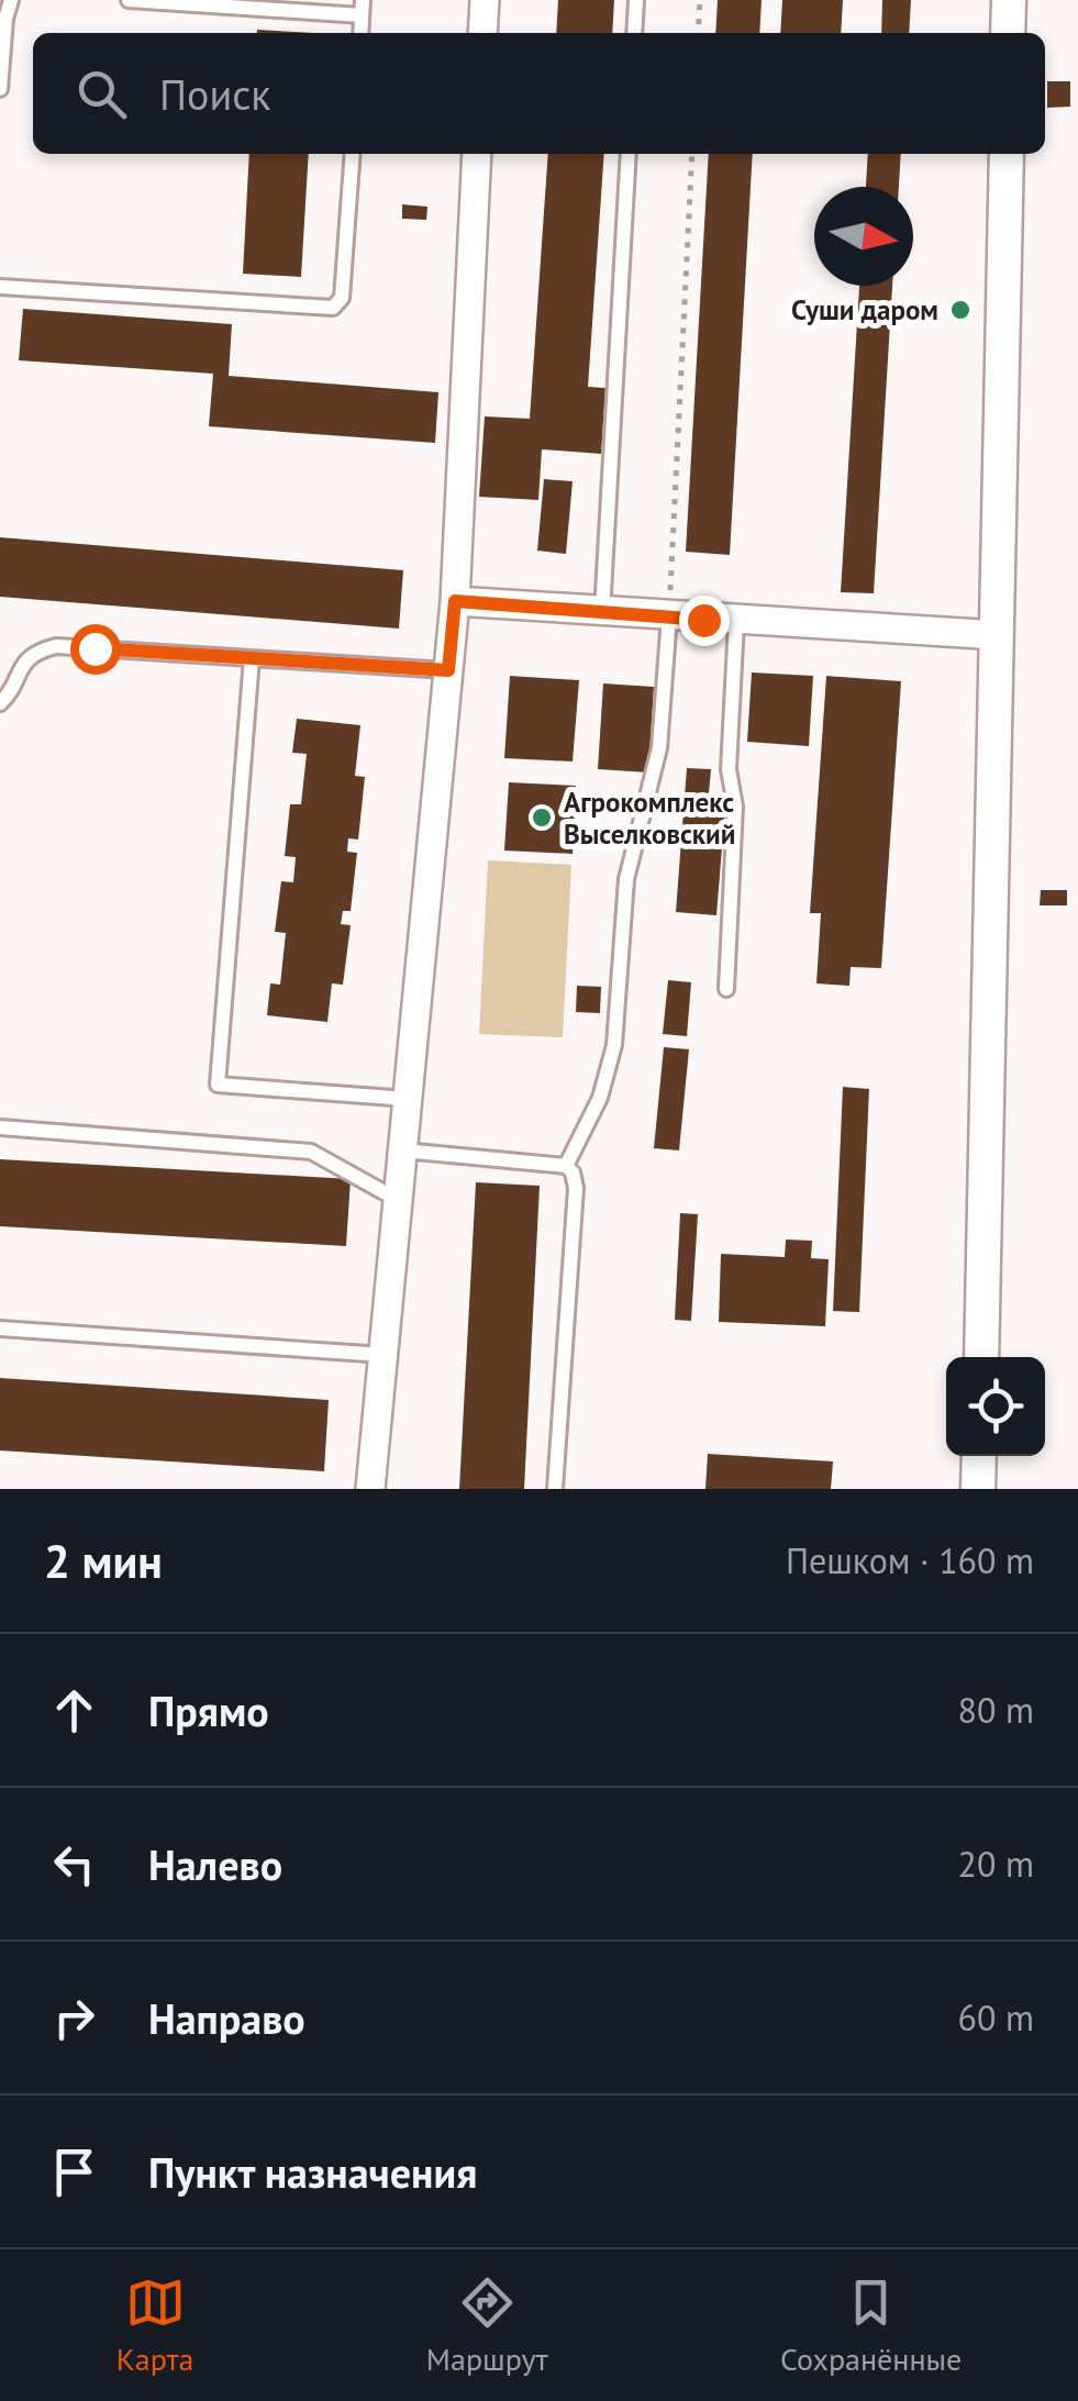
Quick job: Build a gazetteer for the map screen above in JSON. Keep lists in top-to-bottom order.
{
  "places": ["Суши даром", "Агрокомплекс Выселковский"],
  "north": "right",
  "page": {
    "search": "Поиск",
    "heading": ["2 мин", "Пешком · 160 m"],
    "list": [
      ["Прямо", "80 m"],
      ["Налево", "20 m"],
      ["Направо", "60 m"],
      "Пункт назначения"
    ],
    "nav": ["Карта", "Маршрут", "Сохранённые"]
  }
}
